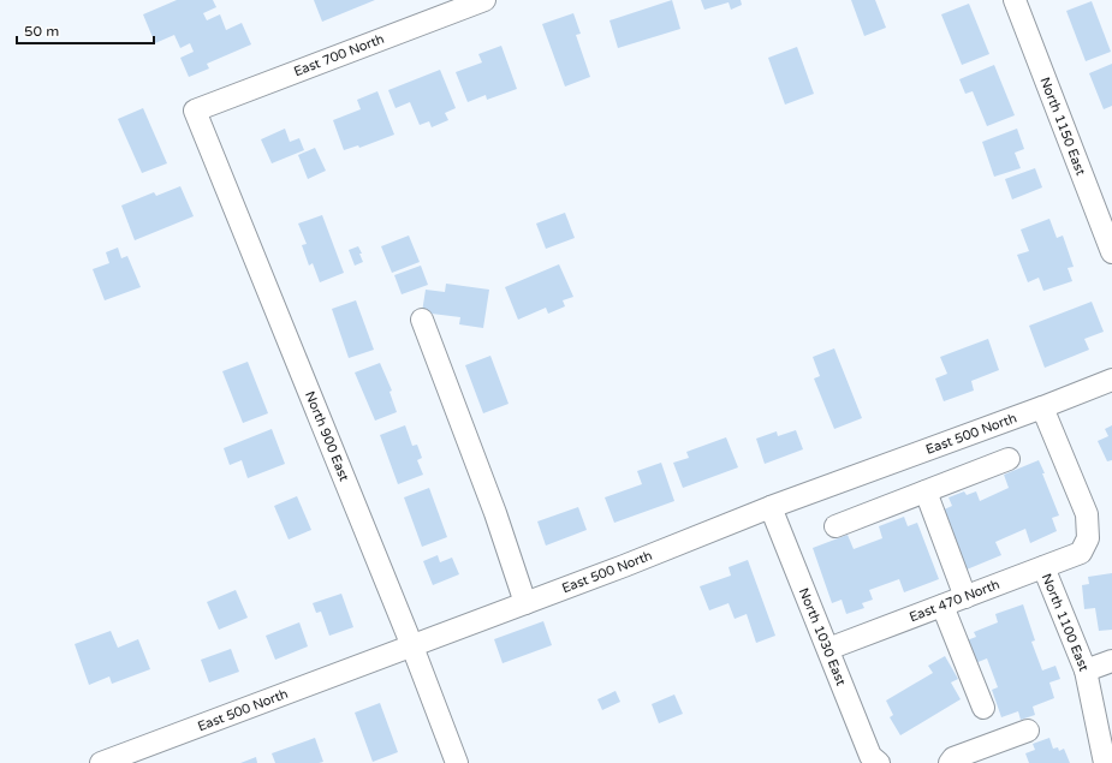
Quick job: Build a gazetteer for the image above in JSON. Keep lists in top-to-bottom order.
{
  "streets": {
    "street": [
      "East 700 North",
      "North 1150 East",
      "East 500 North",
      "North 900 East",
      "East 470 North",
      "North 1100 East",
      "North 1030 East"
    ]
  },
  "crossings": [
    ["East 700 North", "North 900 East"],
    ["East 500 North", "North 900 East"],
    ["East 500 North", "East 470 North"],
    ["East 500 North", "North 1030 East"],
    ["East 470 North", "North 1100 East"],
    ["East 470 North", "North 1030 East"]
  ],
  "scale_bar": "50 m"
}
